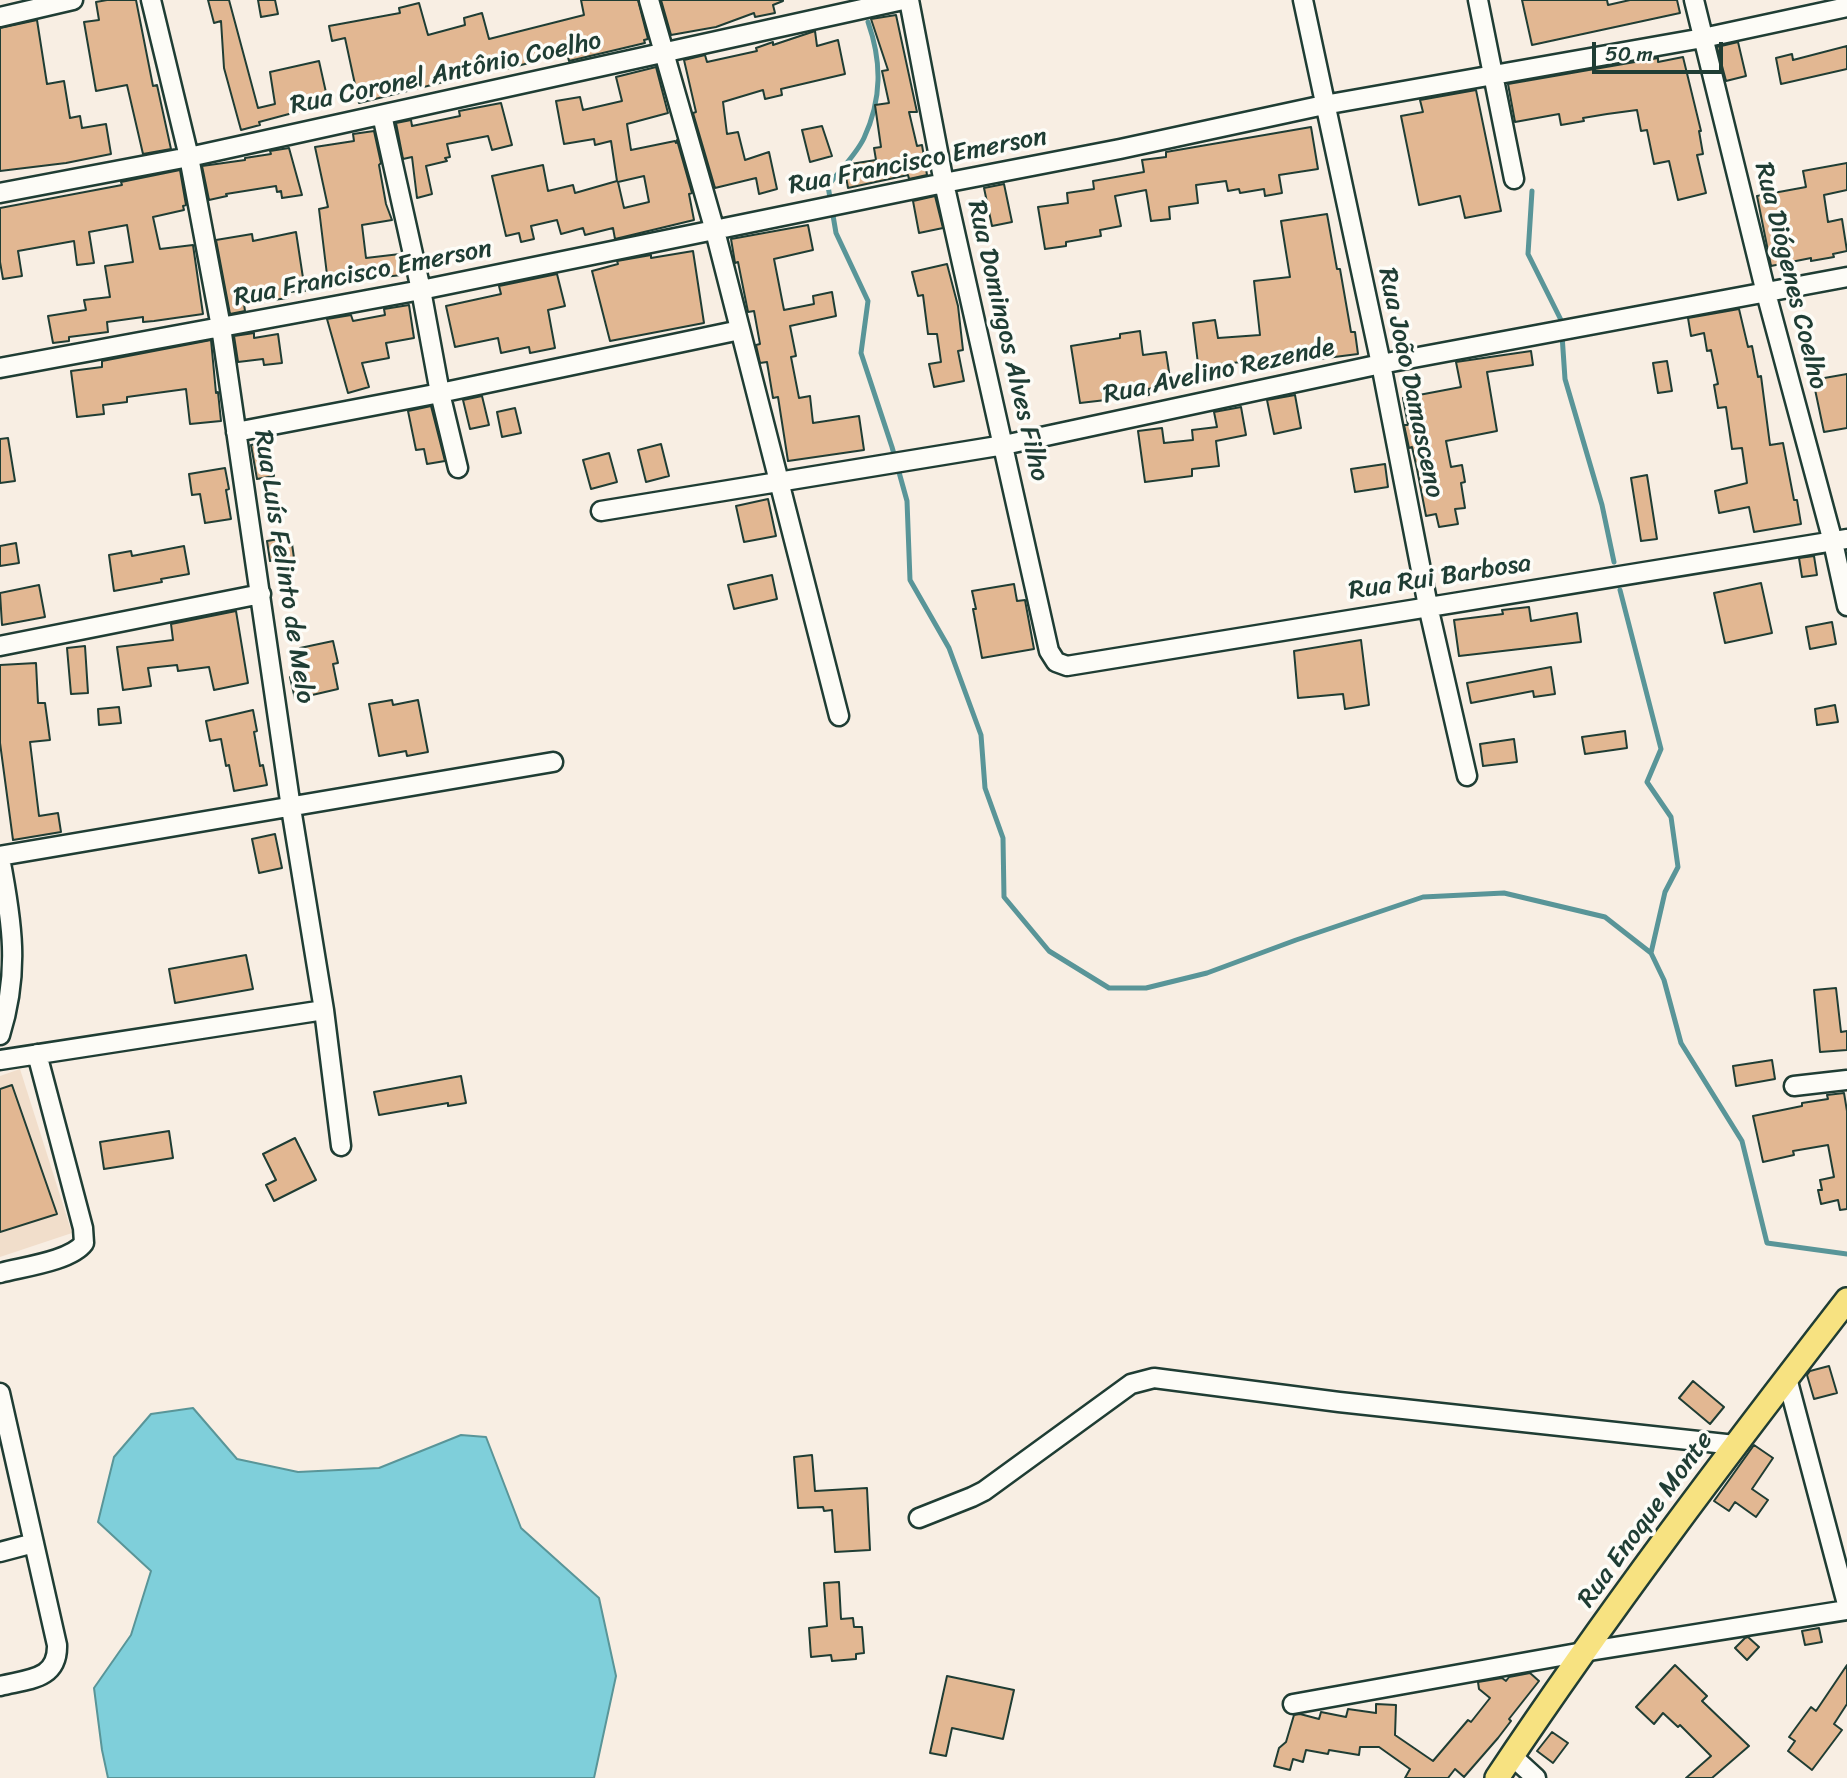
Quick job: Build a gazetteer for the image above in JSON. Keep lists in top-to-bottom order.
{
  "streets": {
    "main road": ["Rua Enoque Monte"],
    "street": [
      "Rua Coronel Antônio Coelho",
      "Rua Francisco Emerson",
      "Rua Diógenes Coelho",
      "Rua Domingos Alves Filho",
      "Rua Avelino Rezende",
      "Rua João Damasceno",
      "Rua Luís Felinto de Melo",
      "Rua Rui Barbosa"
    ]
  },
  "crossings": [
    ["Rua Coronel Antônio Coelho", "Rua Luís Felinto de Melo"],
    ["Rua Francisco Emerson", "Rua Diógenes Coelho"],
    ["Rua Francisco Emerson", "Rua Domingos Alves Filho"],
    ["Rua Francisco Emerson", "Rua João Damasceno"],
    ["Rua Francisco Emerson", "Rua Luís Felinto de Melo"],
    ["Rua Diógenes Coelho", "Rua Avelino Rezende"],
    ["Rua Diógenes Coelho", "Rua Rui Barbosa"],
    ["Rua Domingos Alves Filho", "Rua Avelino Rezende"],
    ["Rua Domingos Alves Filho", "Rua Rui Barbosa"],
    ["Rua Avelino Rezende", "Rua João Damasceno"],
    ["Rua João Damasceno", "Rua Rui Barbosa"]
  ],
  "scale_bar": "50 m"
}
